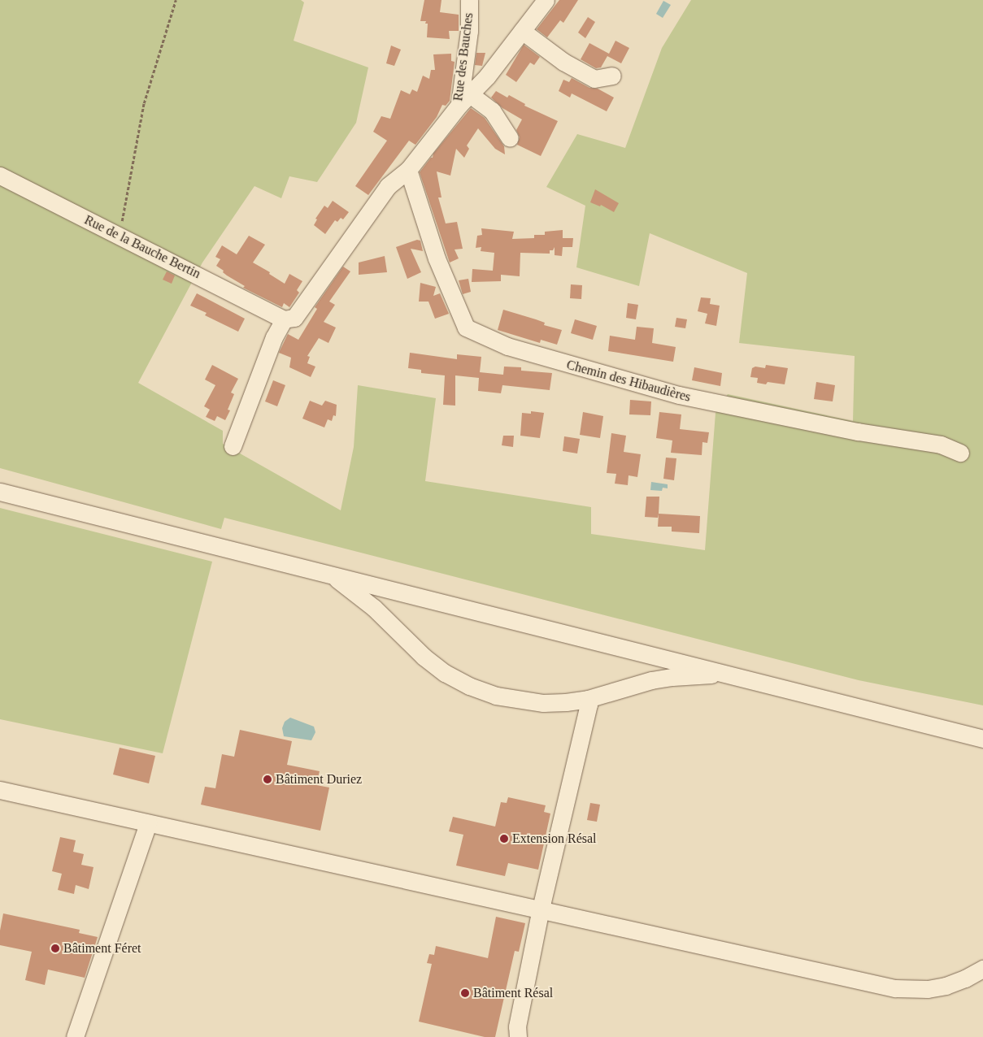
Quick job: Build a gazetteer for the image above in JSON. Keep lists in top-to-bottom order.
{
  "streets": {
    "street": ["Rue des Bauches", "Rue de la Bauche Bertin", "Chemin des Hibaudières"]
  },
  "crossings": [
    ["Rue des Bauches", "Chemin des Hibaudières"]
  ],
  "places": [
    "Bâtiment Duriez",
    "Extension Résal",
    "Bâtiment Féret",
    "Bâtiment Résal"
  ]
}
